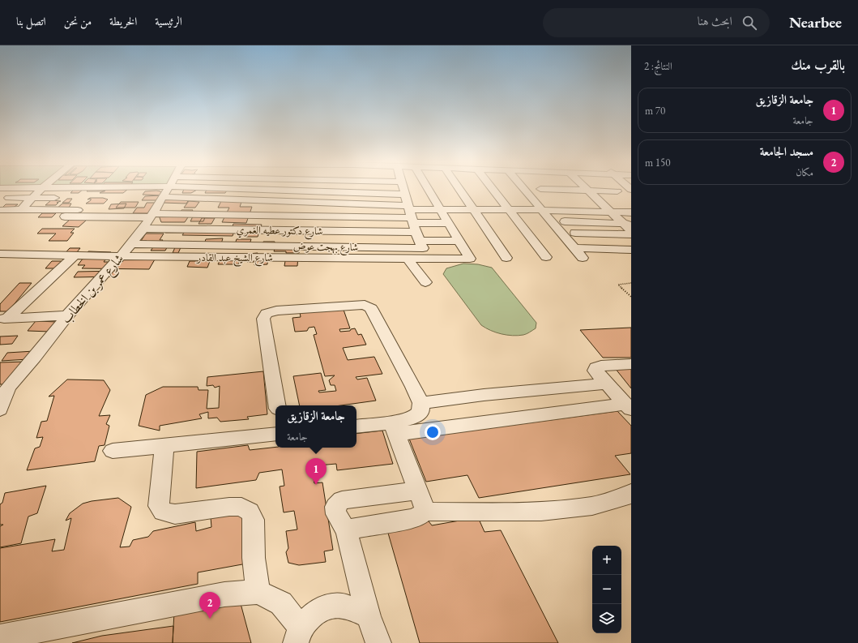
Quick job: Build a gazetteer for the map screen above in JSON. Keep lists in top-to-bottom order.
{
  "streets": {
    "street": [
      "شارع دكتور عطيه الغمري",
      "شارع بهجت عوض",
      "شارع الشيخ عبد القادر",
      "شارع عمر بن الخطاب"
    ]
  },
  "crossings": [
    ["شارع دكتور عطيه الغمري", "شارع بهجت عوض"],
    ["شارع دكتور عطيه الغمري", "شارع عمر بن الخطاب"],
    ["شارع بهجت عوض", "شارع عمر بن الخطاب"],
    ["شارع الشيخ عبد القادر", "شارع عمر بن الخطاب"]
  ],
  "page": {
    "header": "Nearbee",
    "search": "ابحث هنا",
    "nav": [
      "الرئيسية",
      "الخريطة",
      "من نحن",
      "اتصل بنا"
    ],
    "heading": ["بالقرب منك", "النتائج: 2"],
    "list": [
      {
        "mark": "1",
        "name": "جامعة الزقازيق",
        "note": "جامعة",
        "value": "70 m"
      },
      {
        "mark": "2",
        "name": "مسجد الجامعة",
        "note": "مكان",
        "value": "150 m"
      }
    ],
    "popup": ["جامعة الزقازيق", "جامعة"],
    "pins": ["1", "2"],
    "map_buttons": ["+", "−"]
  }
}
